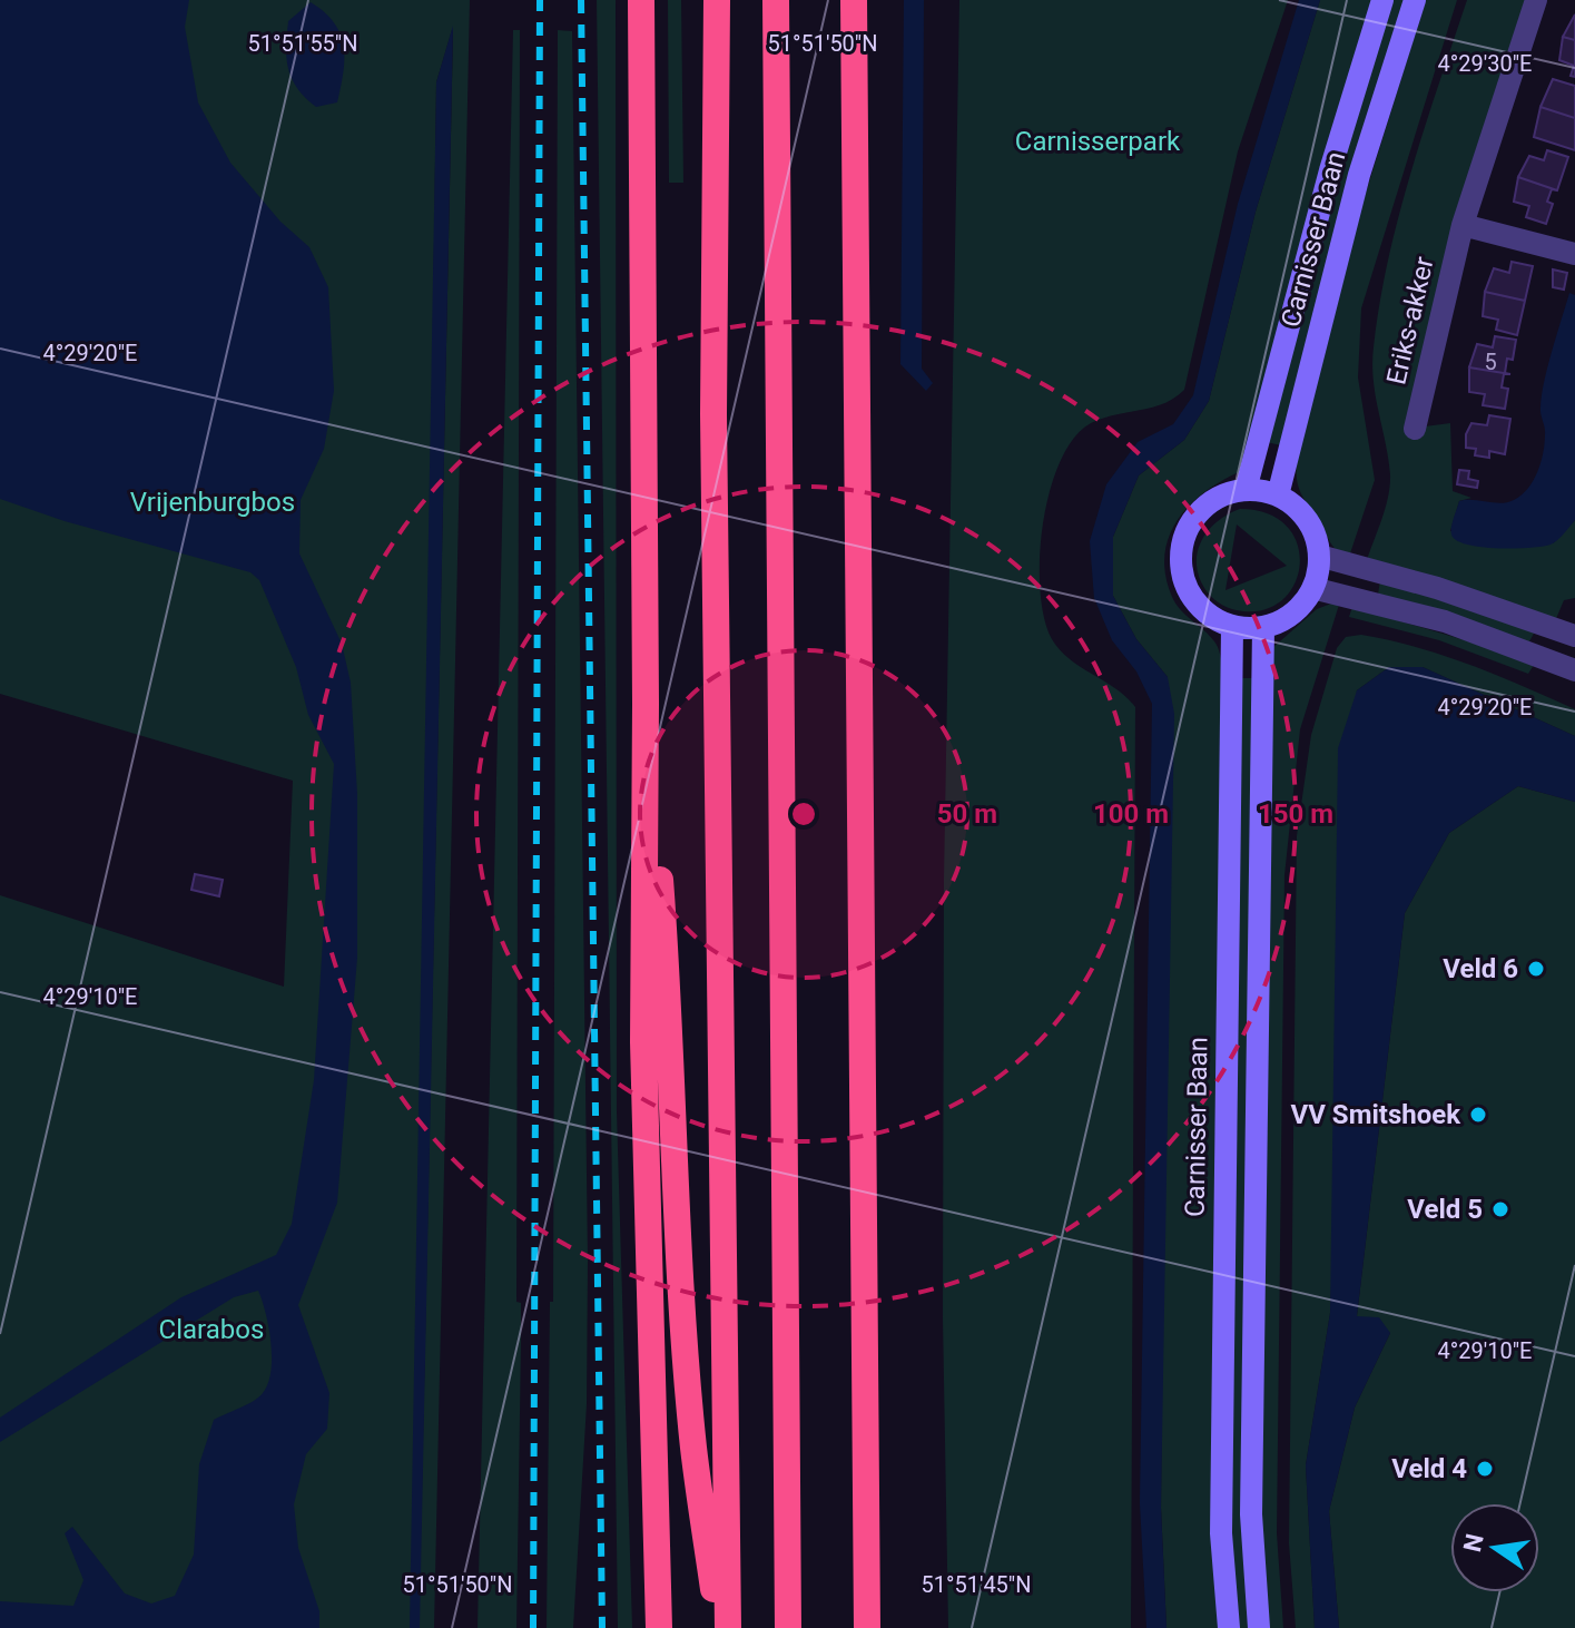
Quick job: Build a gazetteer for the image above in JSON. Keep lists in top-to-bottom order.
{
  "streets": {
    "main road": ["Carnisser Baan"],
    "street": ["Eriks-akker"]
  },
  "parks": ["Carnisserpark", "Vrijenburgbos", "Clarabos"],
  "places": [
    "Veld 6",
    "VV Smitshoek",
    "Veld 5",
    "Veld 4"
  ],
  "house_numbers": ["5"],
  "north": "left",
  "coordinates": [
    "51°51'50\"N",
    "51°51'55\"N",
    "4°29'30\"E",
    "4°29'20\"E",
    "4°29'10\"E",
    "51°51'45\"N"
  ],
  "rings": ["50 m", "100 m", "150 m"]
}
